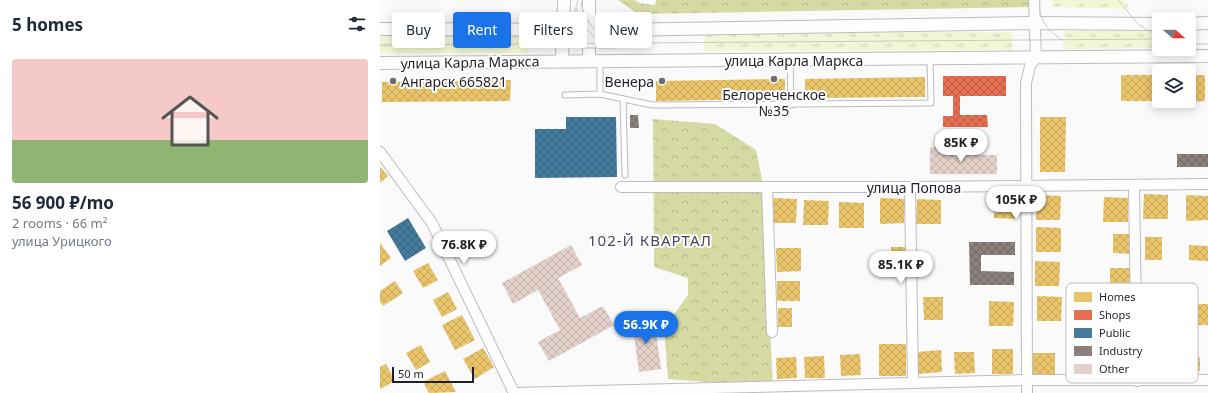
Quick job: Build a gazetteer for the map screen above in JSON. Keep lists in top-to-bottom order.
{
  "streets": {
    "street": ["улица Карла Маркса", "улица Попова"]
  },
  "districts": ["102-Й КВАРТАЛ"],
  "places": ["Белореченское №35", "Ангарск 665821", "Венера"],
  "legend": [
    "Homes",
    "Shops",
    "Public",
    "Industry",
    "Other"
  ],
  "scale_bar": "50 m",
  "north": "right",
  "page": {
    "heading": "5 homes",
    "chip": [
      "Buy",
      "Rent",
      "Filters",
      "New"
    ],
    "list": [
      {
        "name": "56 900 ₽/mo",
        "note": "2 rooms · 66 m² · улица Урицкого"
      }
    ],
    "price": [
      "85K ₽",
      "105K ₽",
      "76.8K ₽",
      "85.1K ₽",
      "56.9K ₽"
    ],
    "scale": "50 m"
  }
}
